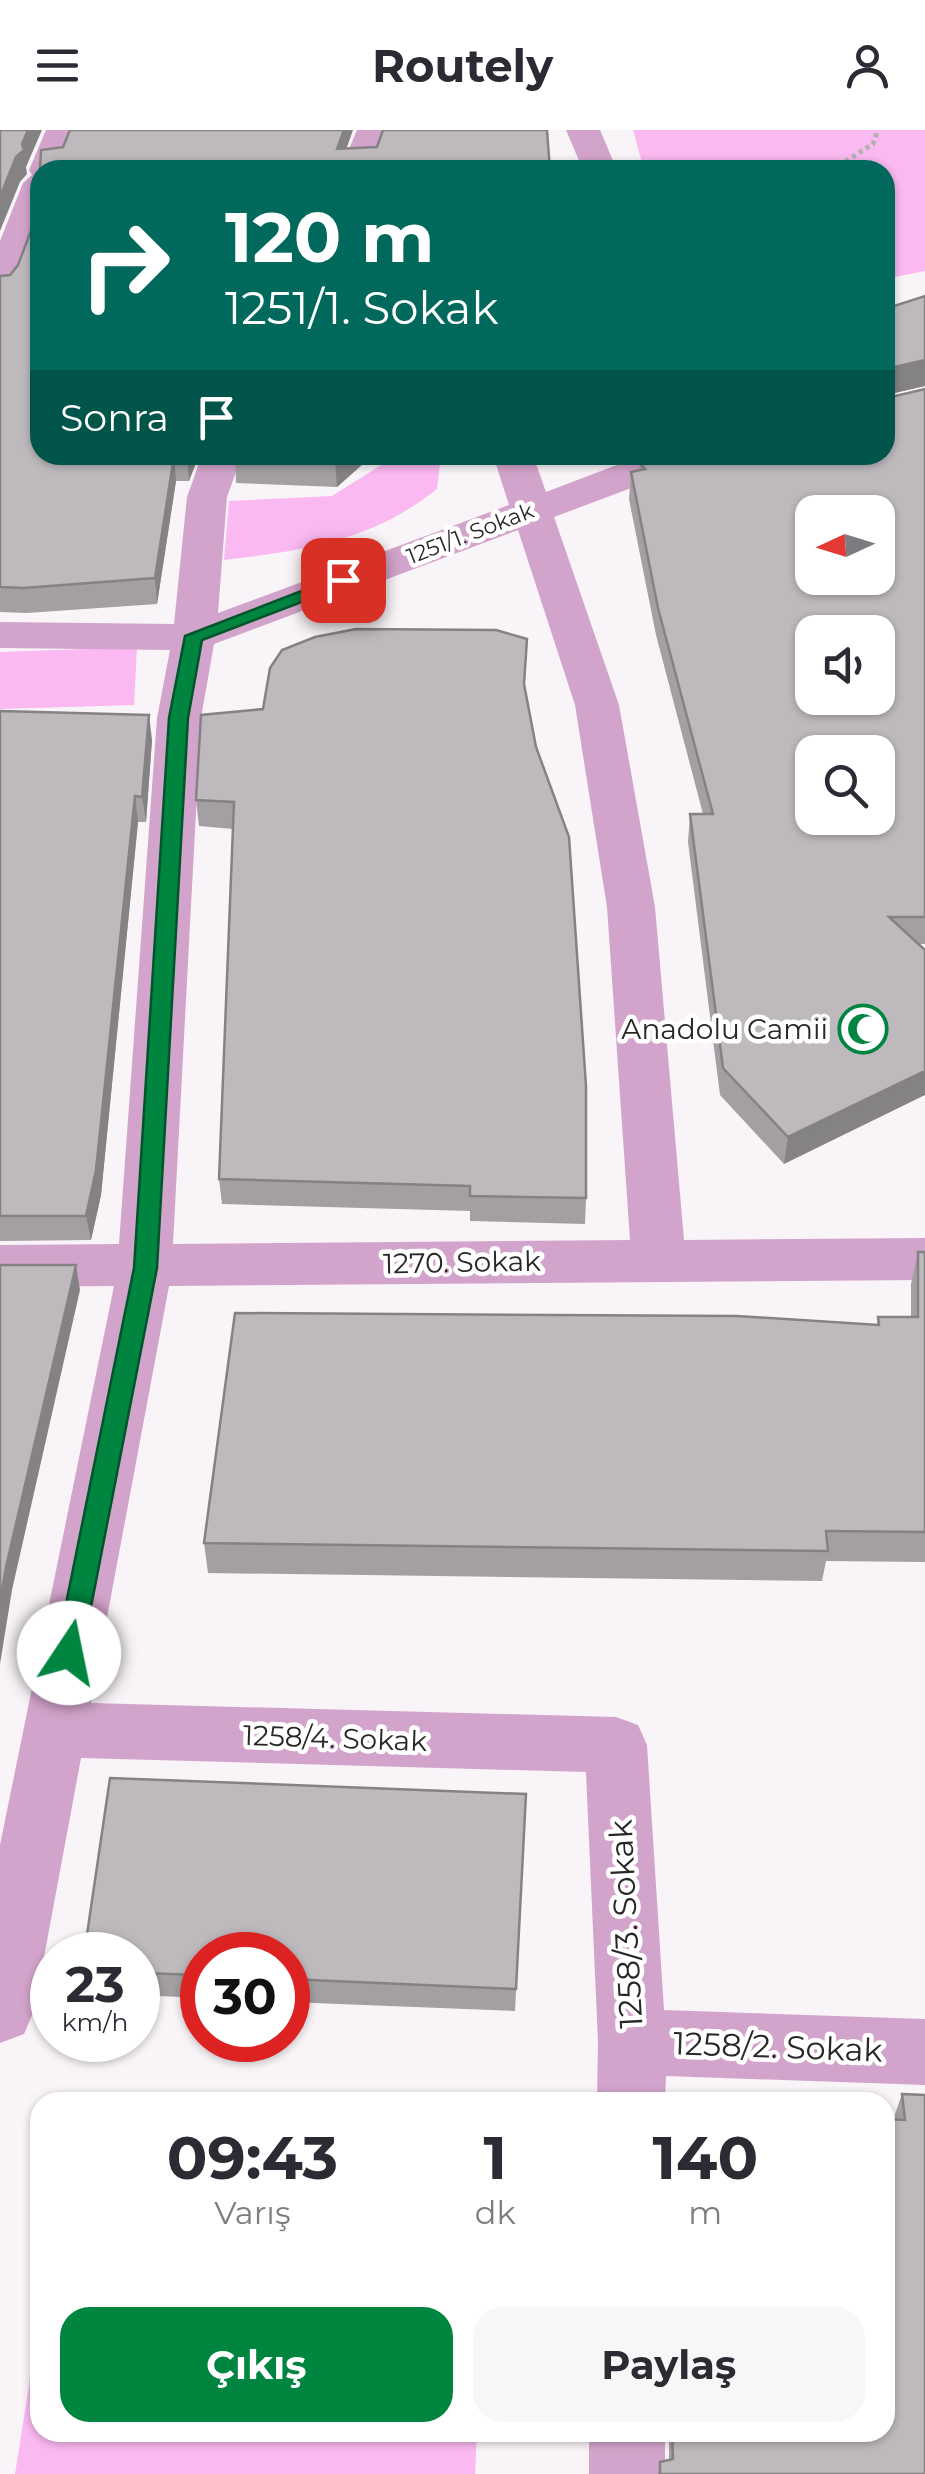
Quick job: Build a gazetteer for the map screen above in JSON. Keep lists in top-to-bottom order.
{
  "streets": {
    "street": [
      "1251/1. Sokak",
      "1270. Sokak",
      "1258/4. Sokak",
      "1258/3. Sokak",
      "1258/2. Sokak"
    ]
  },
  "crossings": [
    ["1258/4. Sokak", "1258/3. Sokak"],
    ["1258/3. Sokak", "1258/2. Sokak"]
  ],
  "places": {
    "mosque": ["Anadolu Camii"]
  },
  "north": "left",
  "page": {
    "header": "Routely",
    "turn": ["120 m", "1251/1. Sokak"],
    "then": "Sonra",
    "speed": "23 km/h",
    "limit": "30",
    "eta": [
      "09:43",
      "Varış",
      "1",
      "dk",
      "140",
      "m"
    ],
    "buttons": ["Çıkış", "Paylaş"]
  }
}
